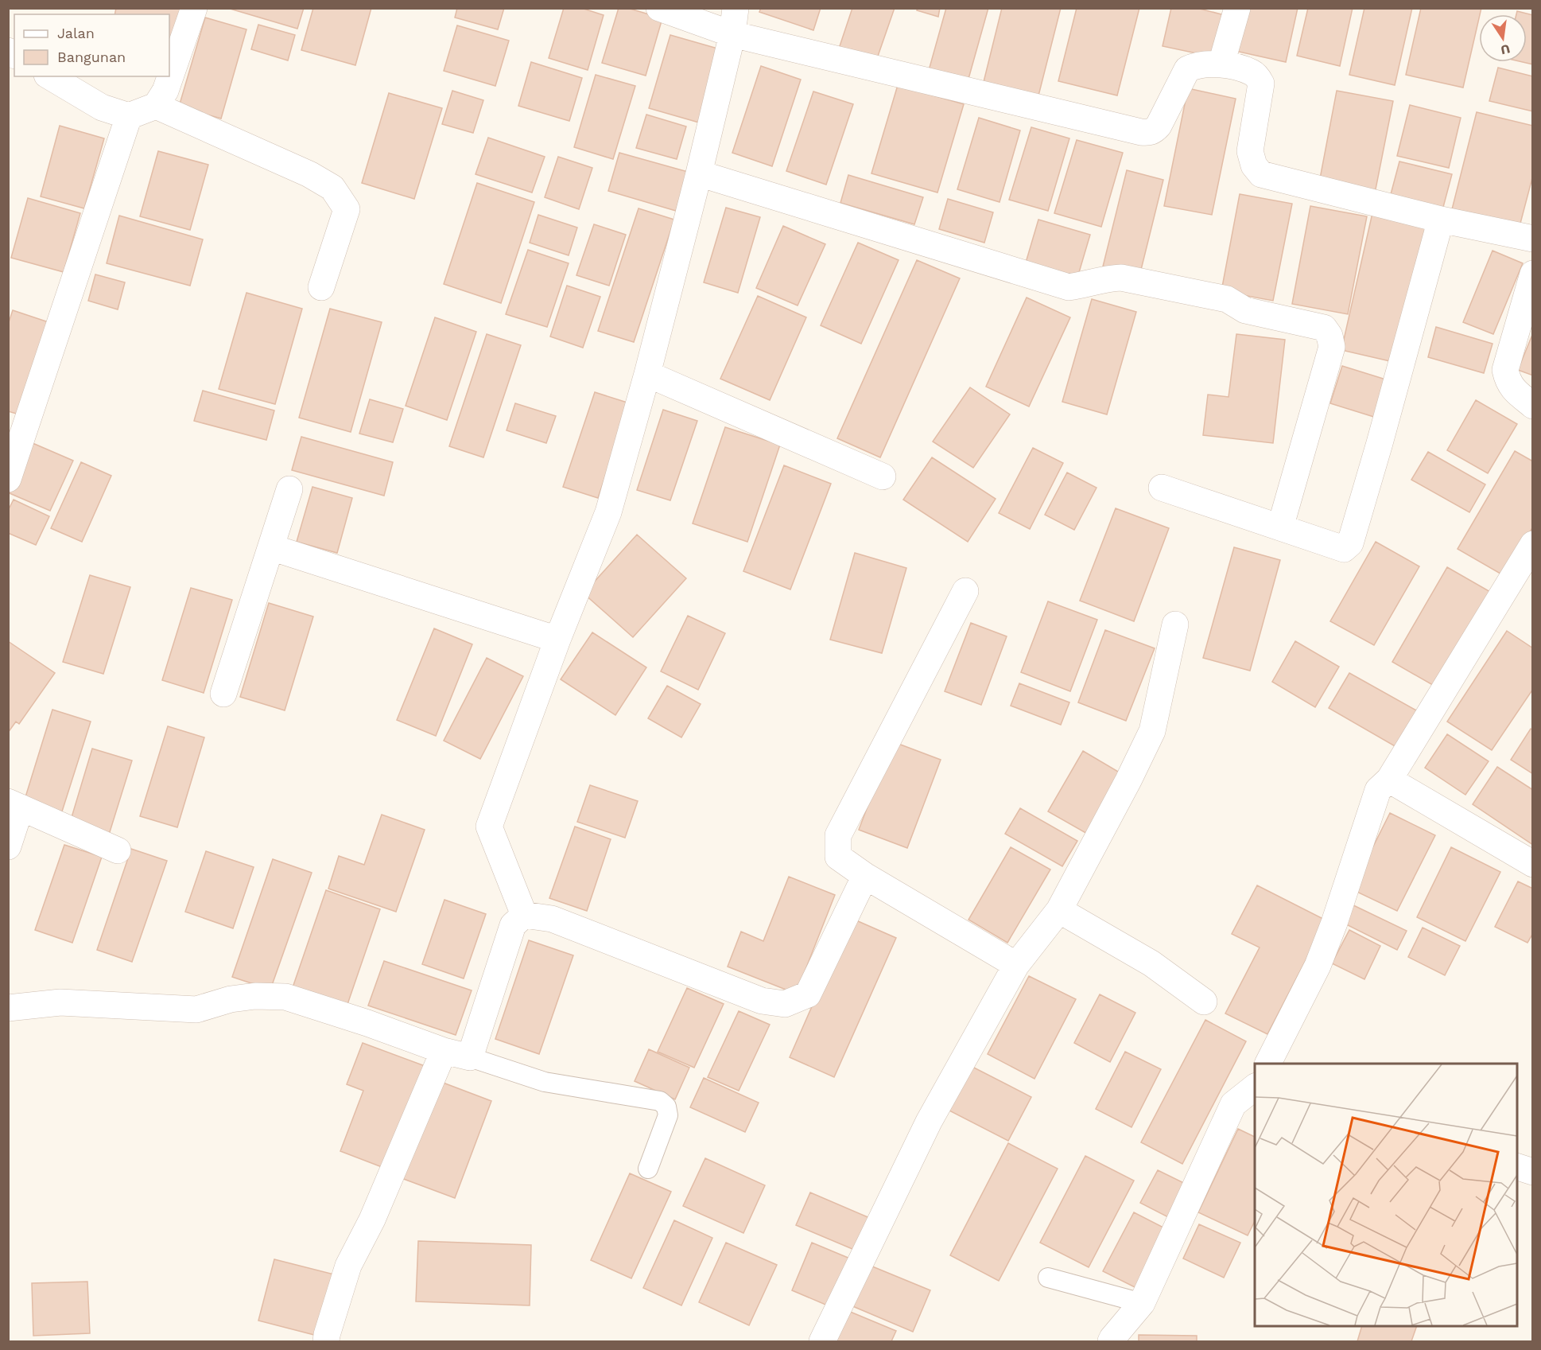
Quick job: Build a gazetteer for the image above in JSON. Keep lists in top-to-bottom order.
{
  "legend": ["Jalan", "Bangunan"],
  "north": "bottom"
}
